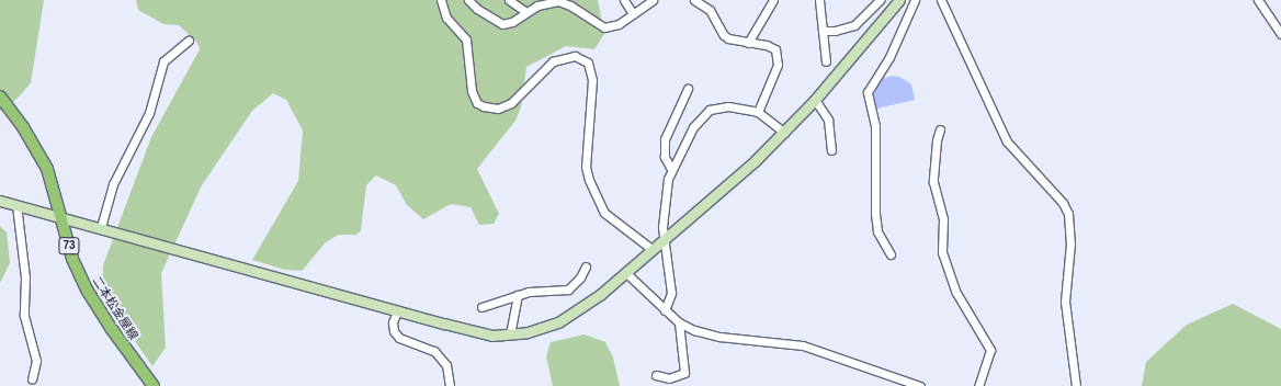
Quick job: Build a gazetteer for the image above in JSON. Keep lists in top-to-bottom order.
{
  "streets": {
    "main road": ["73", "二本松金屋線"]
  }
}
